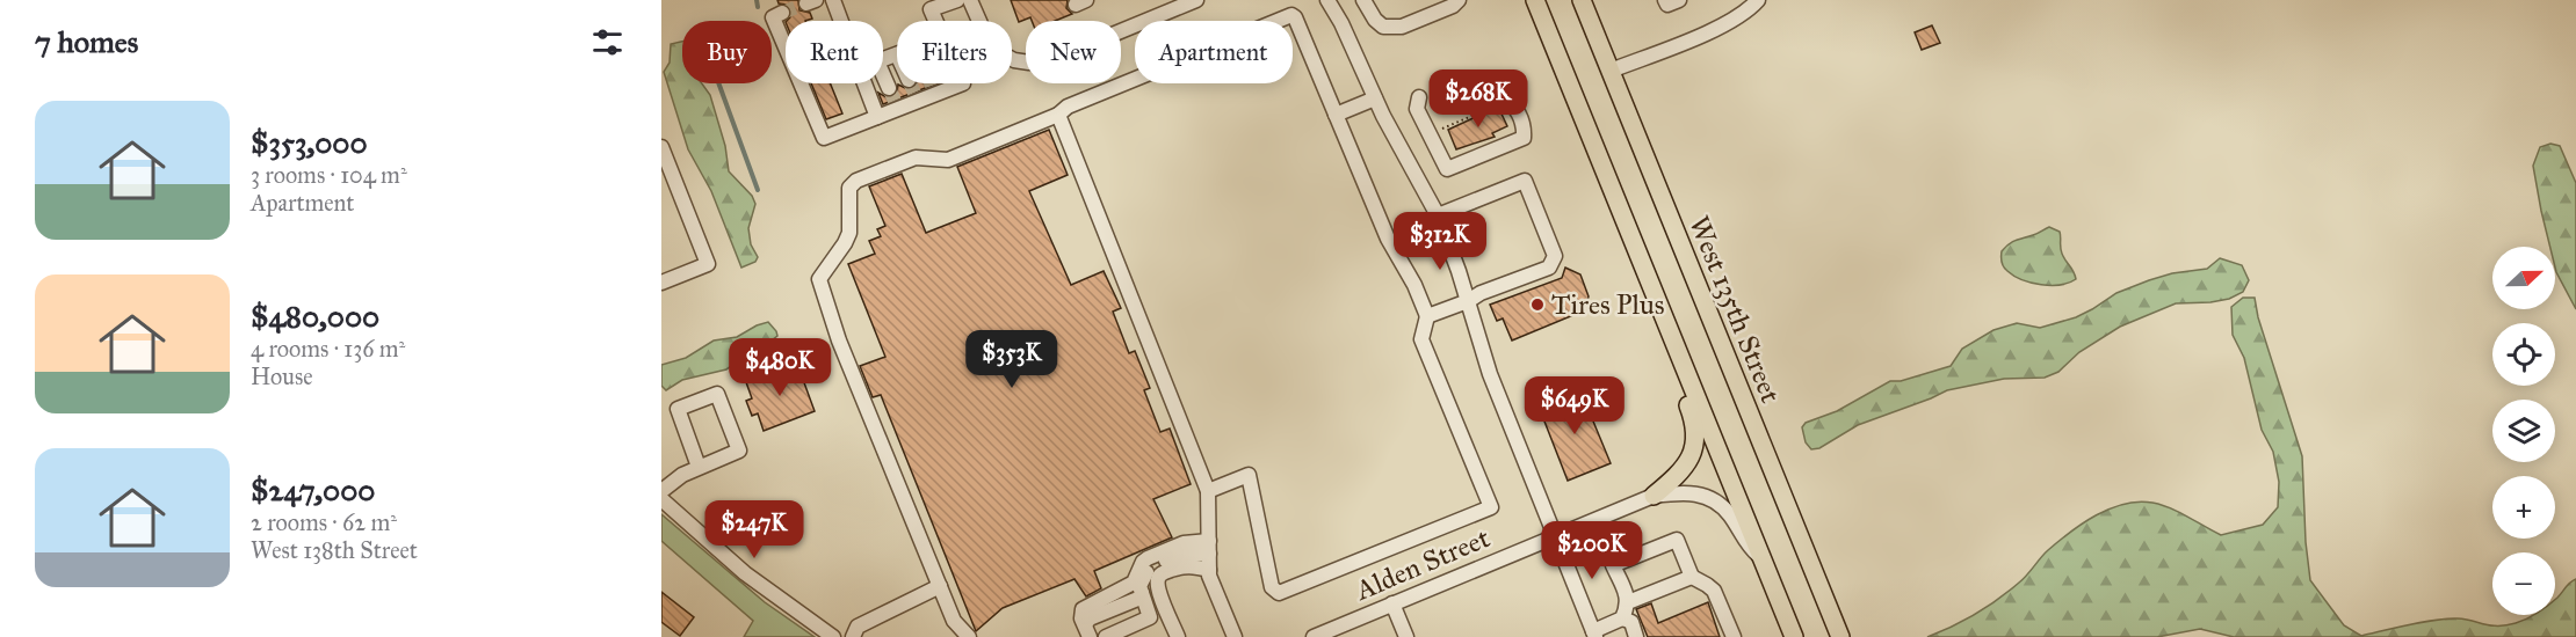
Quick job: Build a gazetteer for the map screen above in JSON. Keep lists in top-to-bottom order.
{
  "streets": {
    "main road": ["West 135th Street"],
    "street": ["Alden Street"]
  },
  "places": ["Tires Plus"],
  "north": "right",
  "page": {
    "heading": "7 homes",
    "chip": [
      "Buy",
      "Rent",
      "Filters",
      "New",
      "Apartment"
    ],
    "price": [
      "$268K",
      "$312K",
      "$353K",
      "$480K",
      "$649K",
      "$247K",
      "$200K"
    ],
    "list": [
      {
        "name": "$353,000",
        "note": "3 rooms · 104 m² · Apartment"
      },
      {
        "name": "$480,000",
        "note": "4 rooms · 136 m² · House"
      },
      {
        "name": "$247,000",
        "note": "2 rooms · 62 m² · West 138th Street"
      }
    ],
    "map_buttons": ["+", "−"]
  }
}
